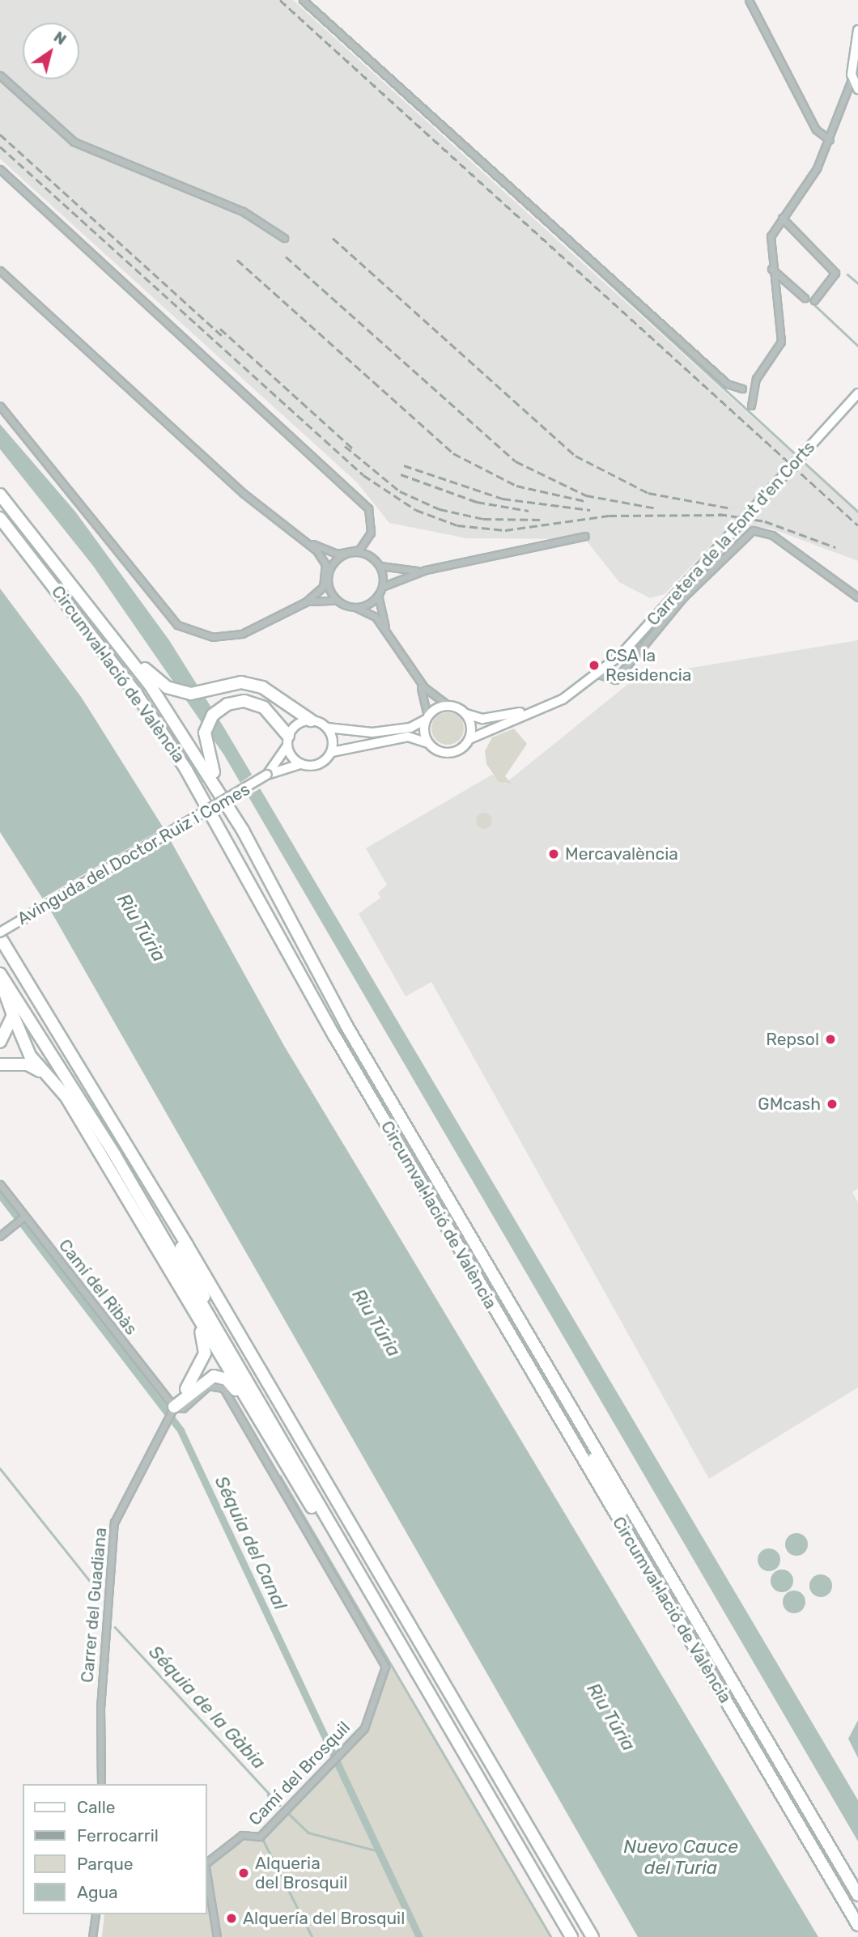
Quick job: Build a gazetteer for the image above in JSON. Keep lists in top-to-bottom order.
{
  "streets": {
    "highway": ["Circumval·lació de València"],
    "street": [
      "Carretera de la Font d'en Corts",
      "Avinguda del Doctor Ruiz i Comes",
      "Camí del Ribàs",
      "Carrer del Guadiana",
      "Camí del Brosquil"
    ]
  },
  "crossings": [
    ["Camí del Ribàs", "Carrer del Guadiana"],
    ["Camí del Ribàs", "Camí del Brosquil"],
    ["Carrer del Guadiana", "Camí del Brosquil"]
  ],
  "water": [
    "Riu Túria",
    "Séquia del Canal",
    "Séquia de la Gàbia",
    "Nuevo Cauce del Turia"
  ],
  "places": [
    "CSA la Residencia",
    "Mercavalència",
    "Repsol",
    "GMcash",
    "Alqueria del Brosquil",
    "Alquería del Brosquil"
  ],
  "legend": [
    "Calle",
    "Ferrocarril",
    "Parque",
    "Agua"
  ],
  "north": "top right"
}
